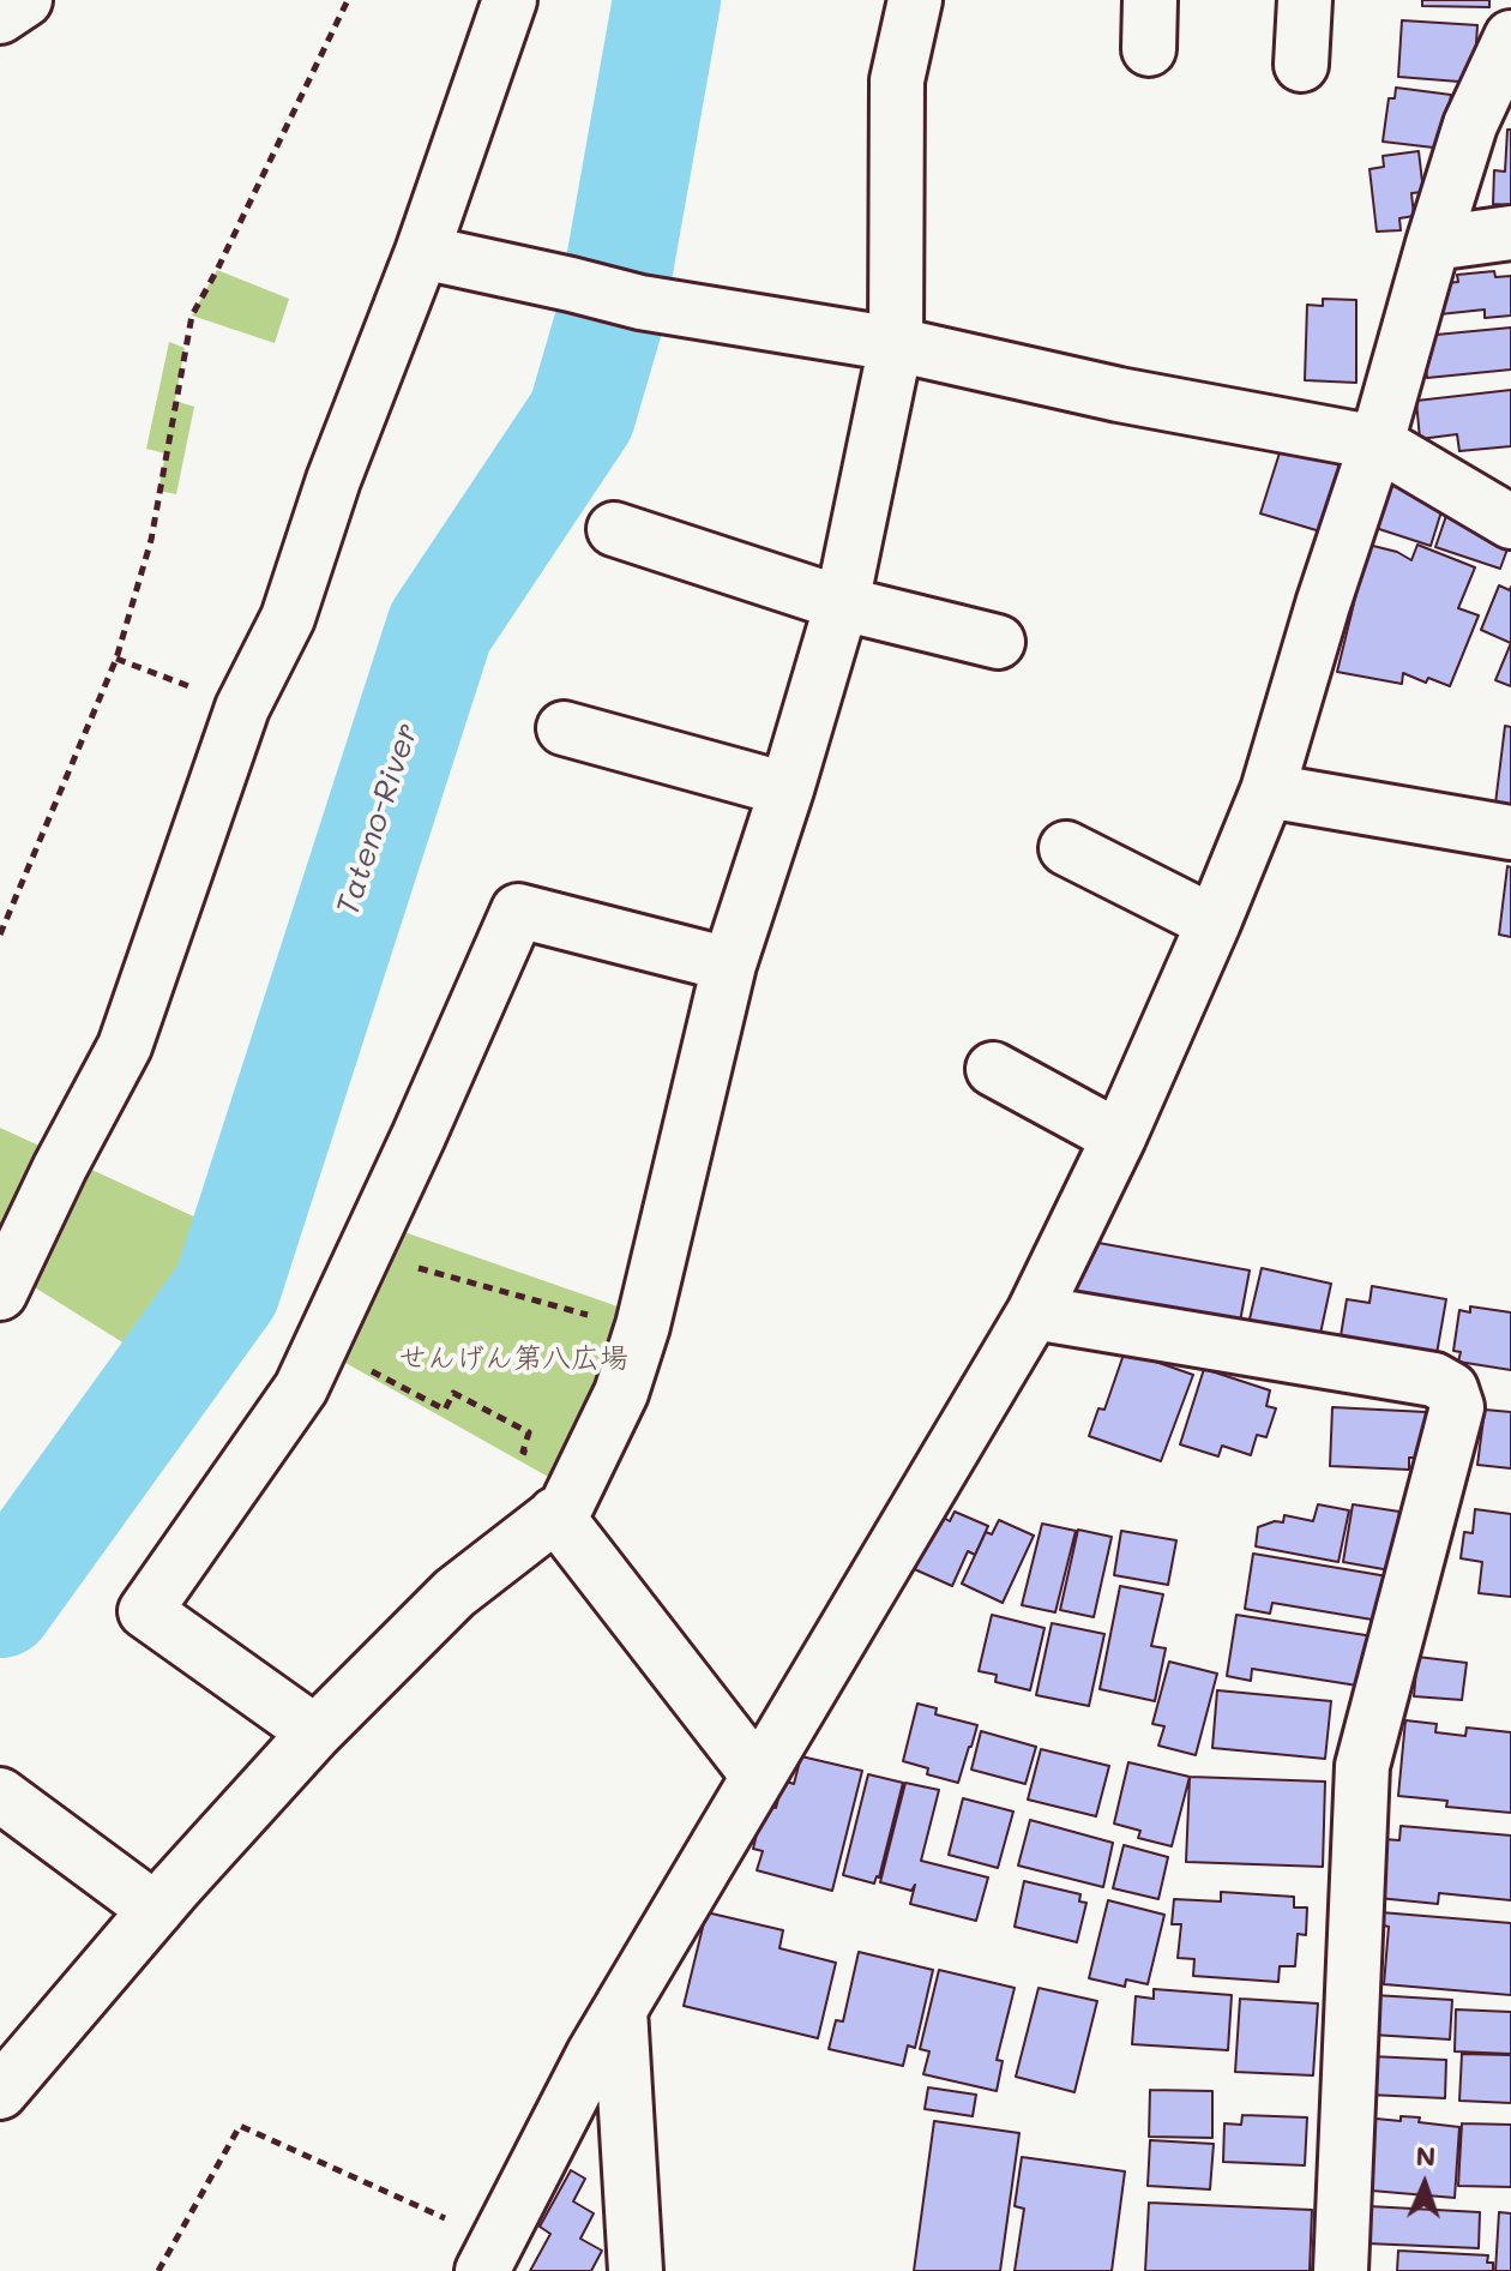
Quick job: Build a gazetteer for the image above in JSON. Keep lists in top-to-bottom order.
{
  "water": ["Tateno-River"],
  "parks": ["せんげん第八広場"],
  "north": "top"
}
